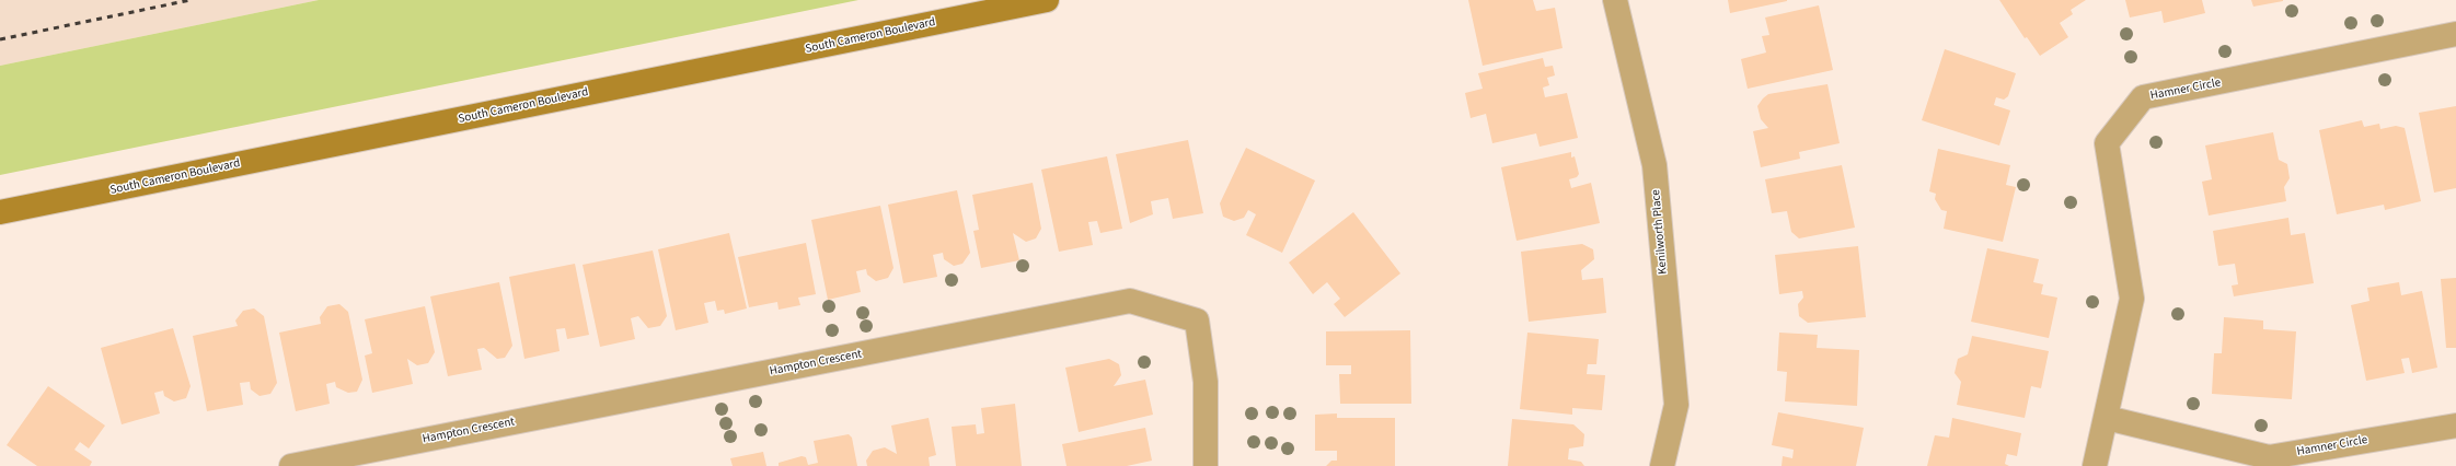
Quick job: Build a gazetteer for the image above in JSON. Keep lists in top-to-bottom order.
{
  "streets": {
    "street": [
      "South Cameron Boulevard",
      "Hamner Circle",
      "Kenilworth Place",
      "Hampton Crescent"
    ]
  }
}
